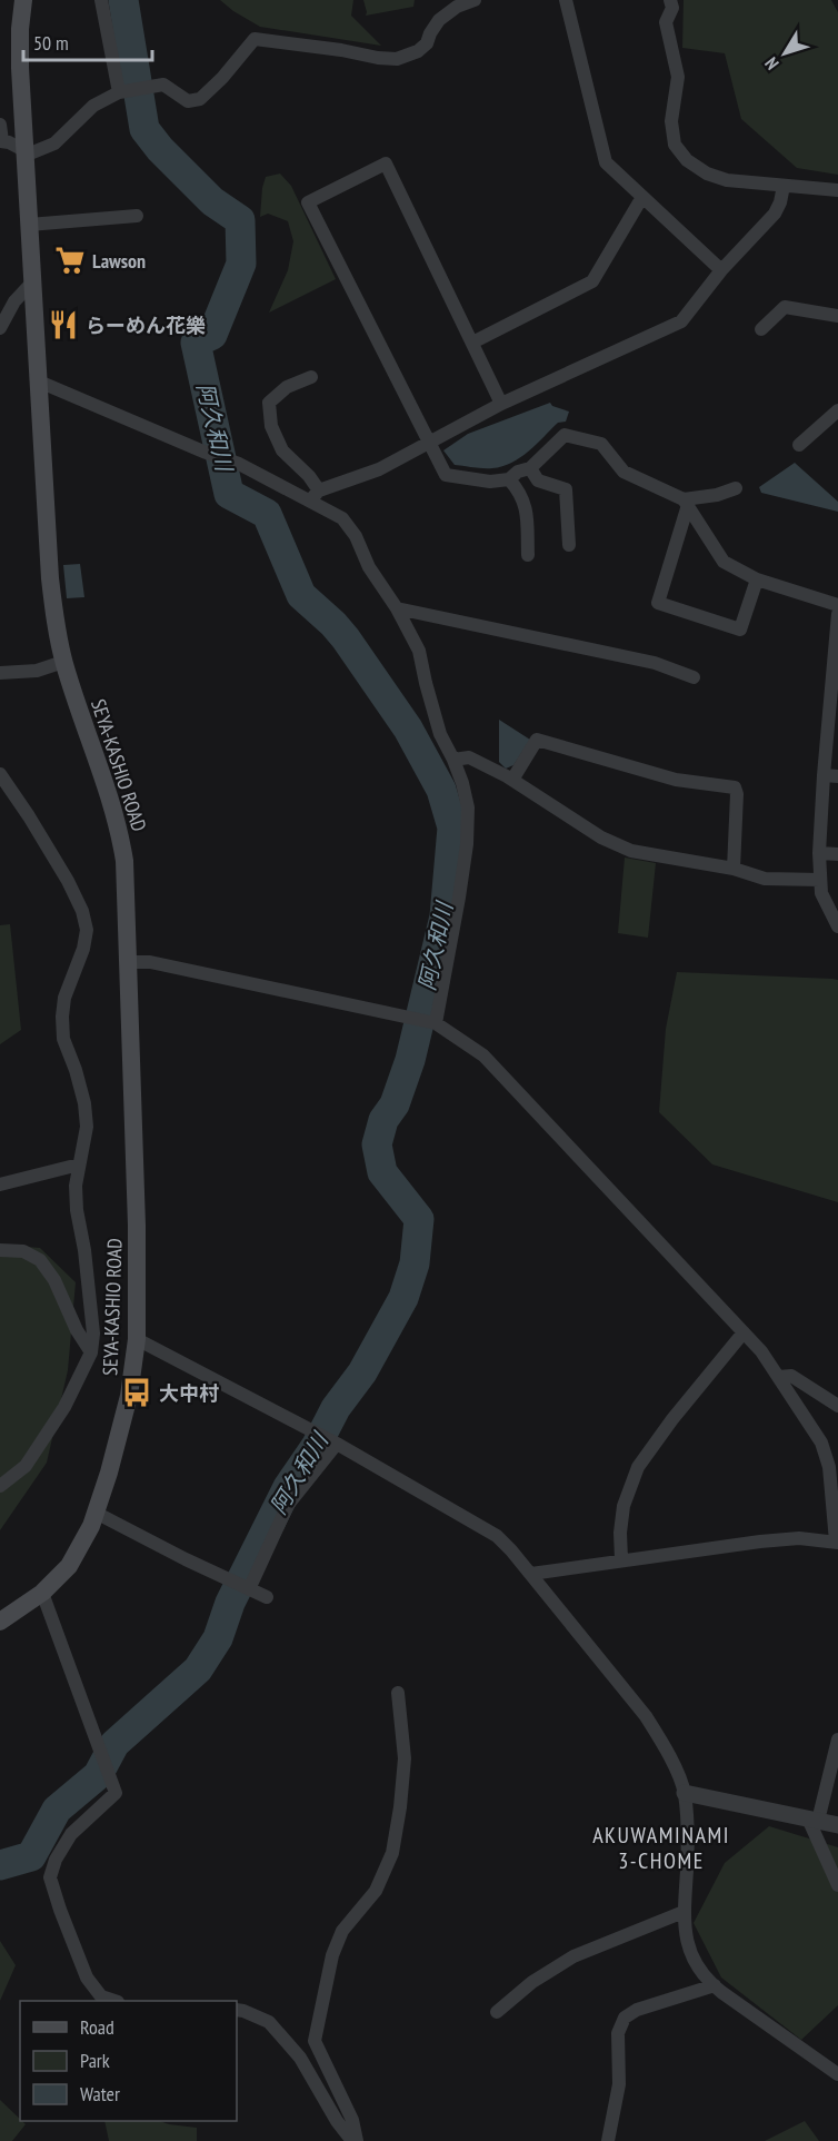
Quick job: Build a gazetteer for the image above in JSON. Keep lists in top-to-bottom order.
{
  "streets": {
    "main road": ["SEYA-KASHIO ROAD"]
  },
  "districts": ["AKUWAMINAMI 3-CHOME"],
  "water": ["阿久和川"],
  "places": {
    "supermarket": ["Lawson"],
    "restaurant": ["らーめん花樂"],
    "bus stop": ["大中村"]
  },
  "legend": ["Road", "Park", "Water"],
  "scale_bar": "50 m",
  "north": "bottom left"
}
